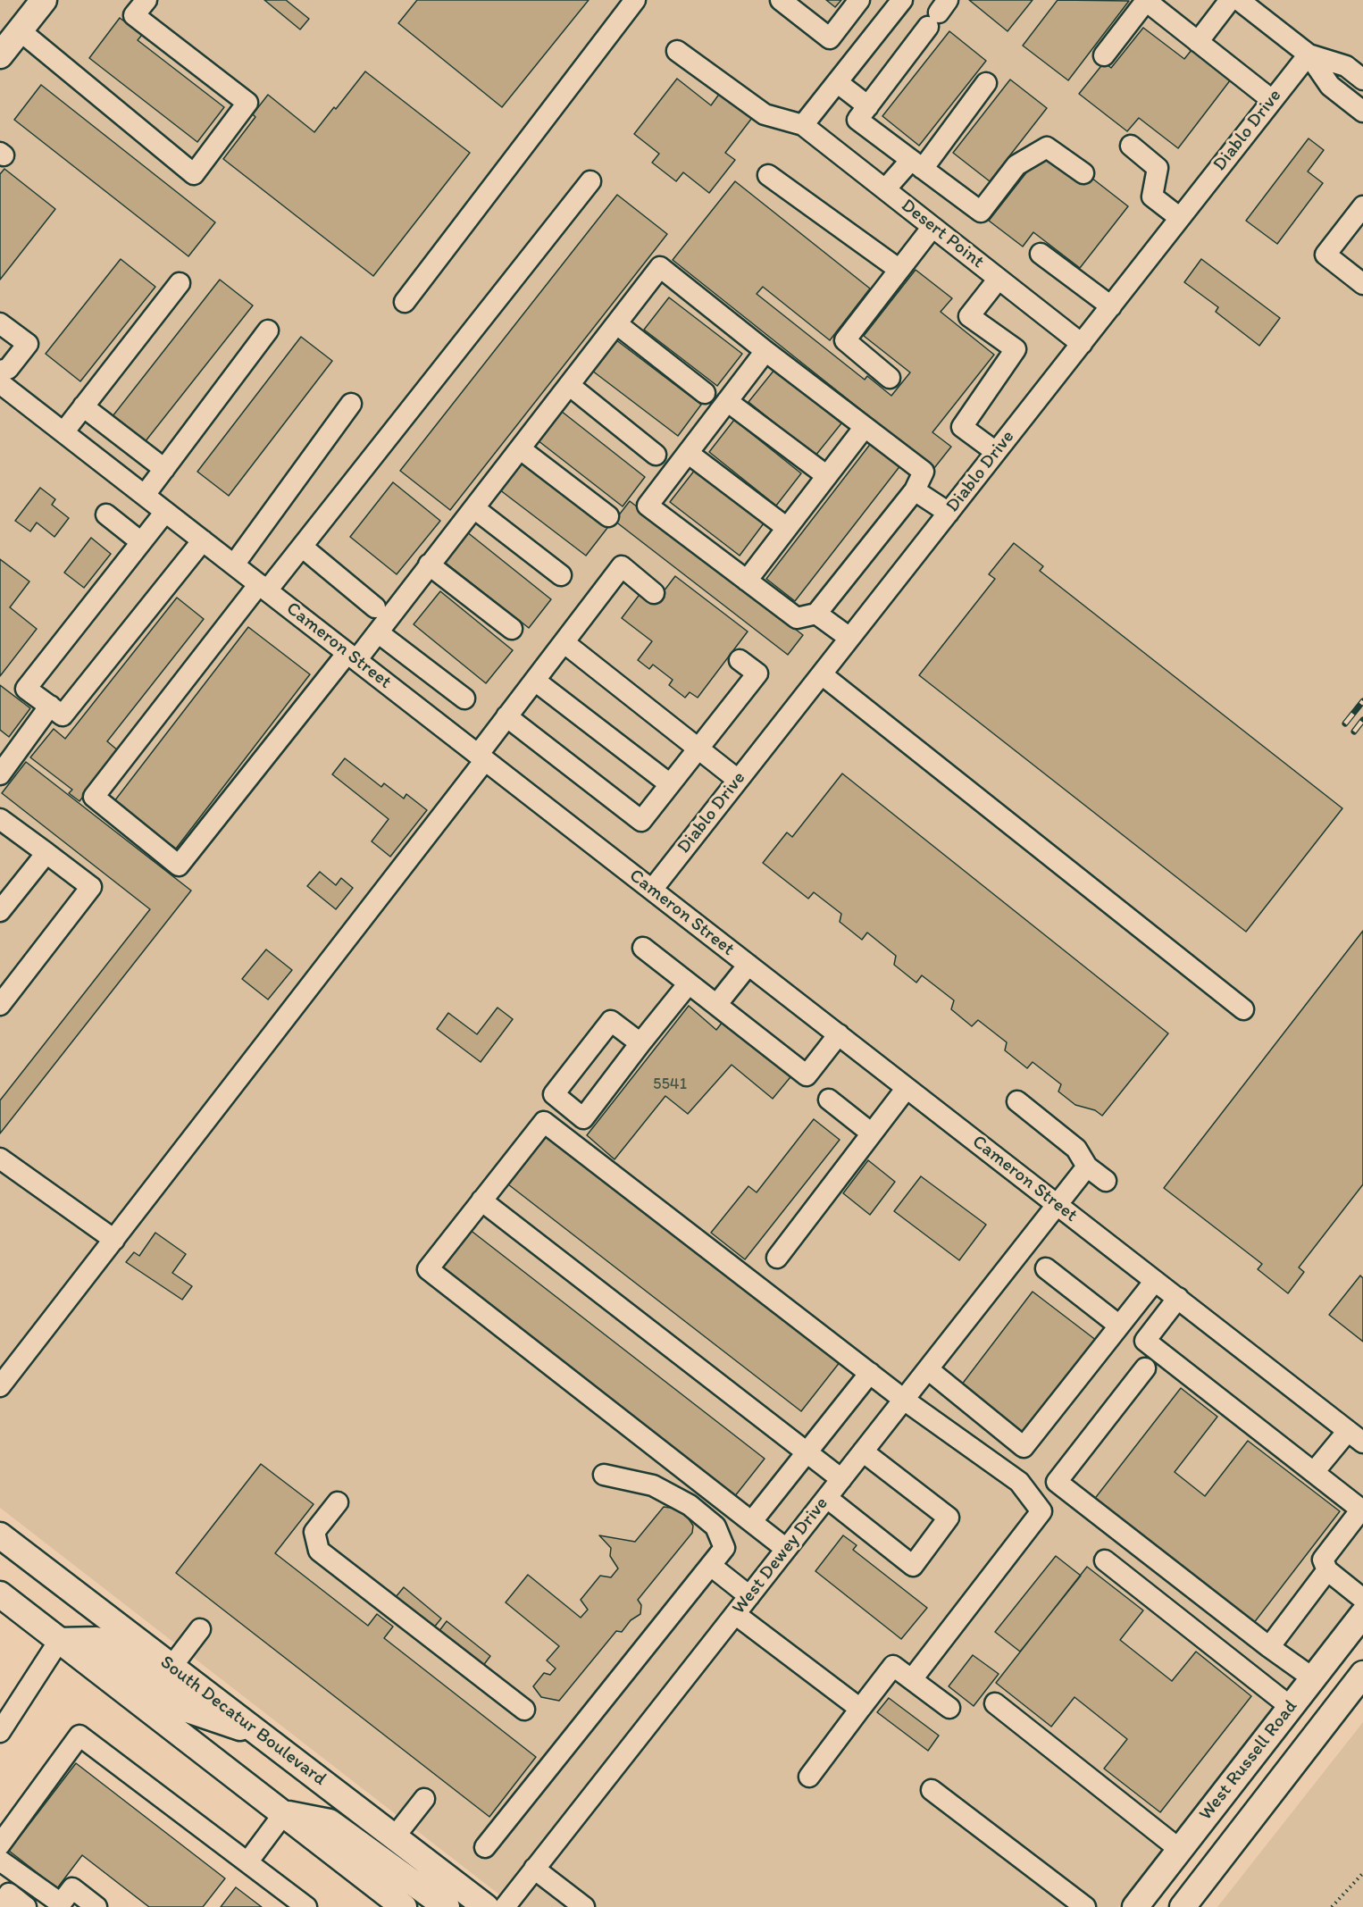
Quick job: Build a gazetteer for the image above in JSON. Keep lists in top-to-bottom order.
{
  "streets": {
    "main road": ["South Decatur Boulevard", "West Russell Road"],
    "street": [
      "Diablo Drive",
      "Desert Point",
      "Cameron Street",
      "West Dewey Drive"
    ]
  },
  "crossings": [
    ["Diablo Drive", "Desert Point"],
    ["Diablo Drive", "Cameron Street"],
    ["Cameron Street", "West Dewey Drive"]
  ],
  "house_numbers": ["5541"]
}
